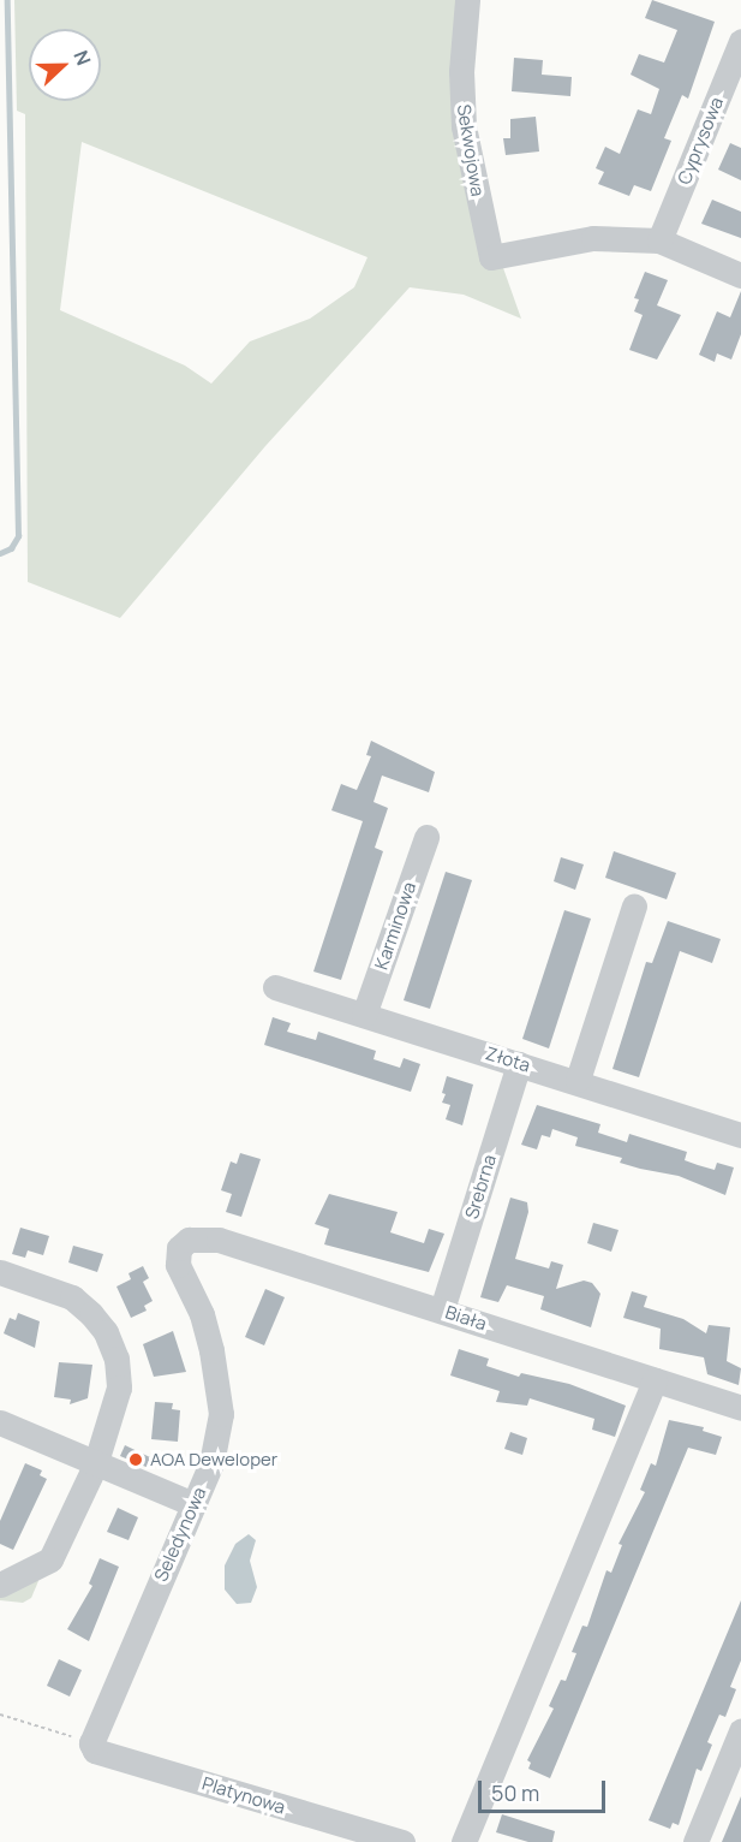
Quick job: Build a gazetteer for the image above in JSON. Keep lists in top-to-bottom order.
{
  "streets": {
    "street": [
      "Cyprysowa",
      "Sekwojowa",
      "Karminowa",
      "Złota",
      "Srebrna",
      "Biała",
      "Seledynowa",
      "Platynowa"
    ]
  },
  "crossings": [
    ["Cyprysowa", "Sekwojowa"],
    ["Karminowa", "Złota"],
    ["Złota", "Srebrna"],
    ["Srebrna", "Biała"],
    ["Biała", "Seledynowa"],
    ["Seledynowa", "Platynowa"]
  ],
  "places": ["AOA Deweloper"],
  "scale_bar": "50 m",
  "north": "right"
}
